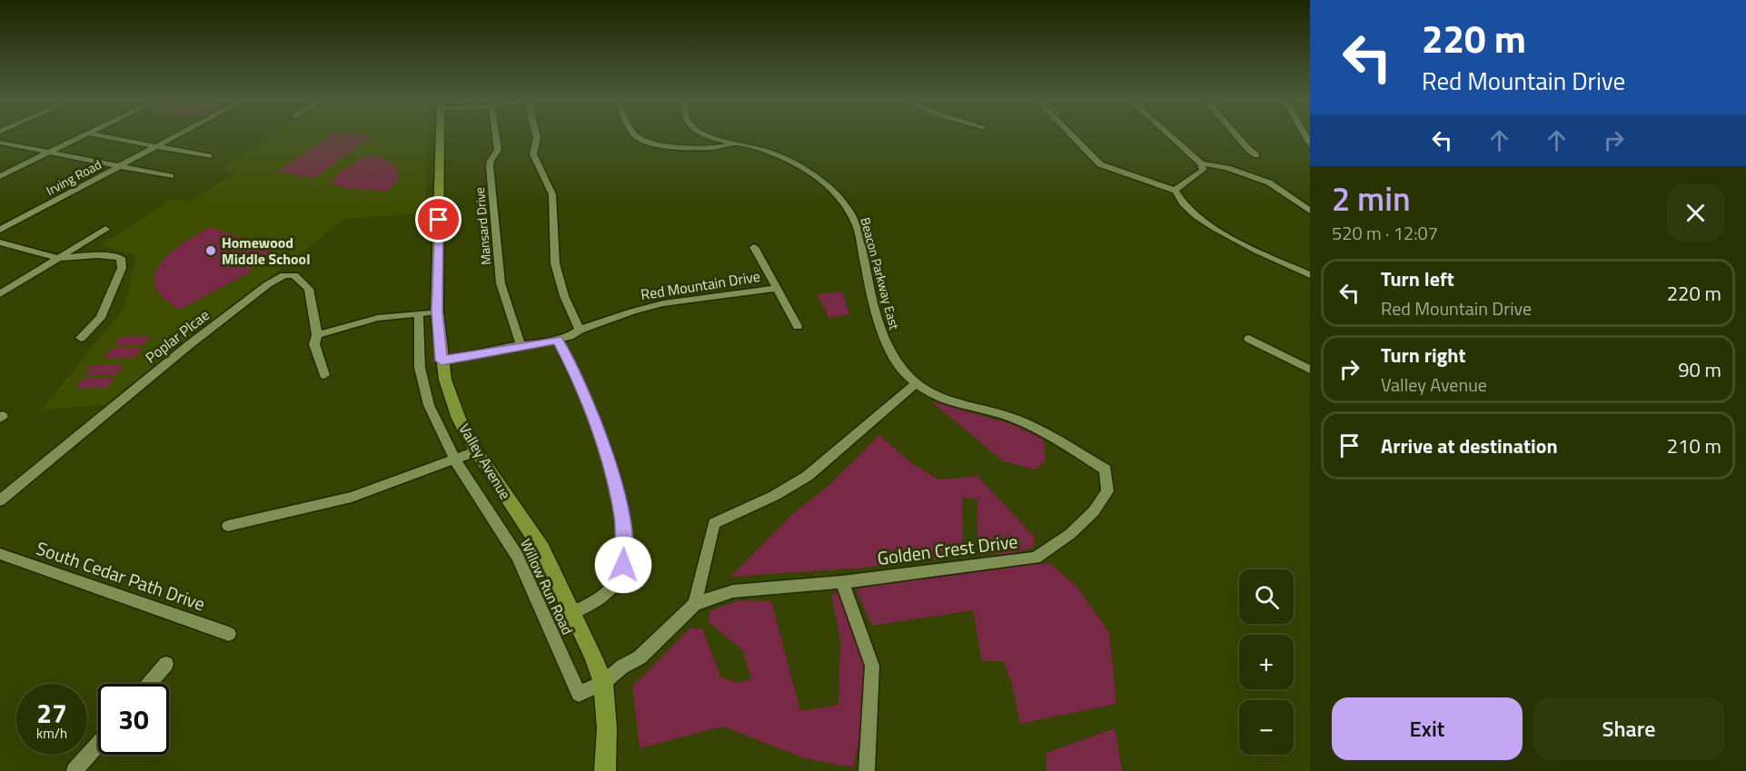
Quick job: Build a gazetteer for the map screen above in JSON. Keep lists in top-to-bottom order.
{
  "streets": {
    "main road": ["Valley Avenue"],
    "street": [
      "Irving Road",
      "Mansard Drive",
      "Beacon Parkway East",
      "Red Mountain Drive",
      "Poplar Plcae",
      "Golden Crest Drive",
      "South Cedar Path Drive",
      "Willow Run Road"
    ]
  },
  "crossings": [
    ["Mansard Drive", "Red Mountain Drive"],
    ["Beacon Parkway East", "Golden Crest Drive"],
    ["Red Mountain Drive", "Valley Avenue"],
    ["Valley Avenue", "Golden Crest Drive"],
    ["Golden Crest Drive", "Willow Run Road"]
  ],
  "places": ["Homewood Middle School"],
  "page": {
    "turn": ["220 m", "Red Mountain Drive"],
    "heading": ["2 min", "520 m · 12:07"],
    "list": [
      {
        "name": "Turn left",
        "note": "Red Mountain Drive",
        "value": "220 m"
      },
      {
        "name": "Turn right",
        "note": "Valley Avenue",
        "value": "90 m"
      },
      {
        "name": "Arrive at destination",
        "value": "210 m"
      }
    ],
    "map_buttons": ["+", "−"],
    "speed": "27 km/h",
    "limit": "30",
    "buttons": ["Exit", "Share"]
  }
}
